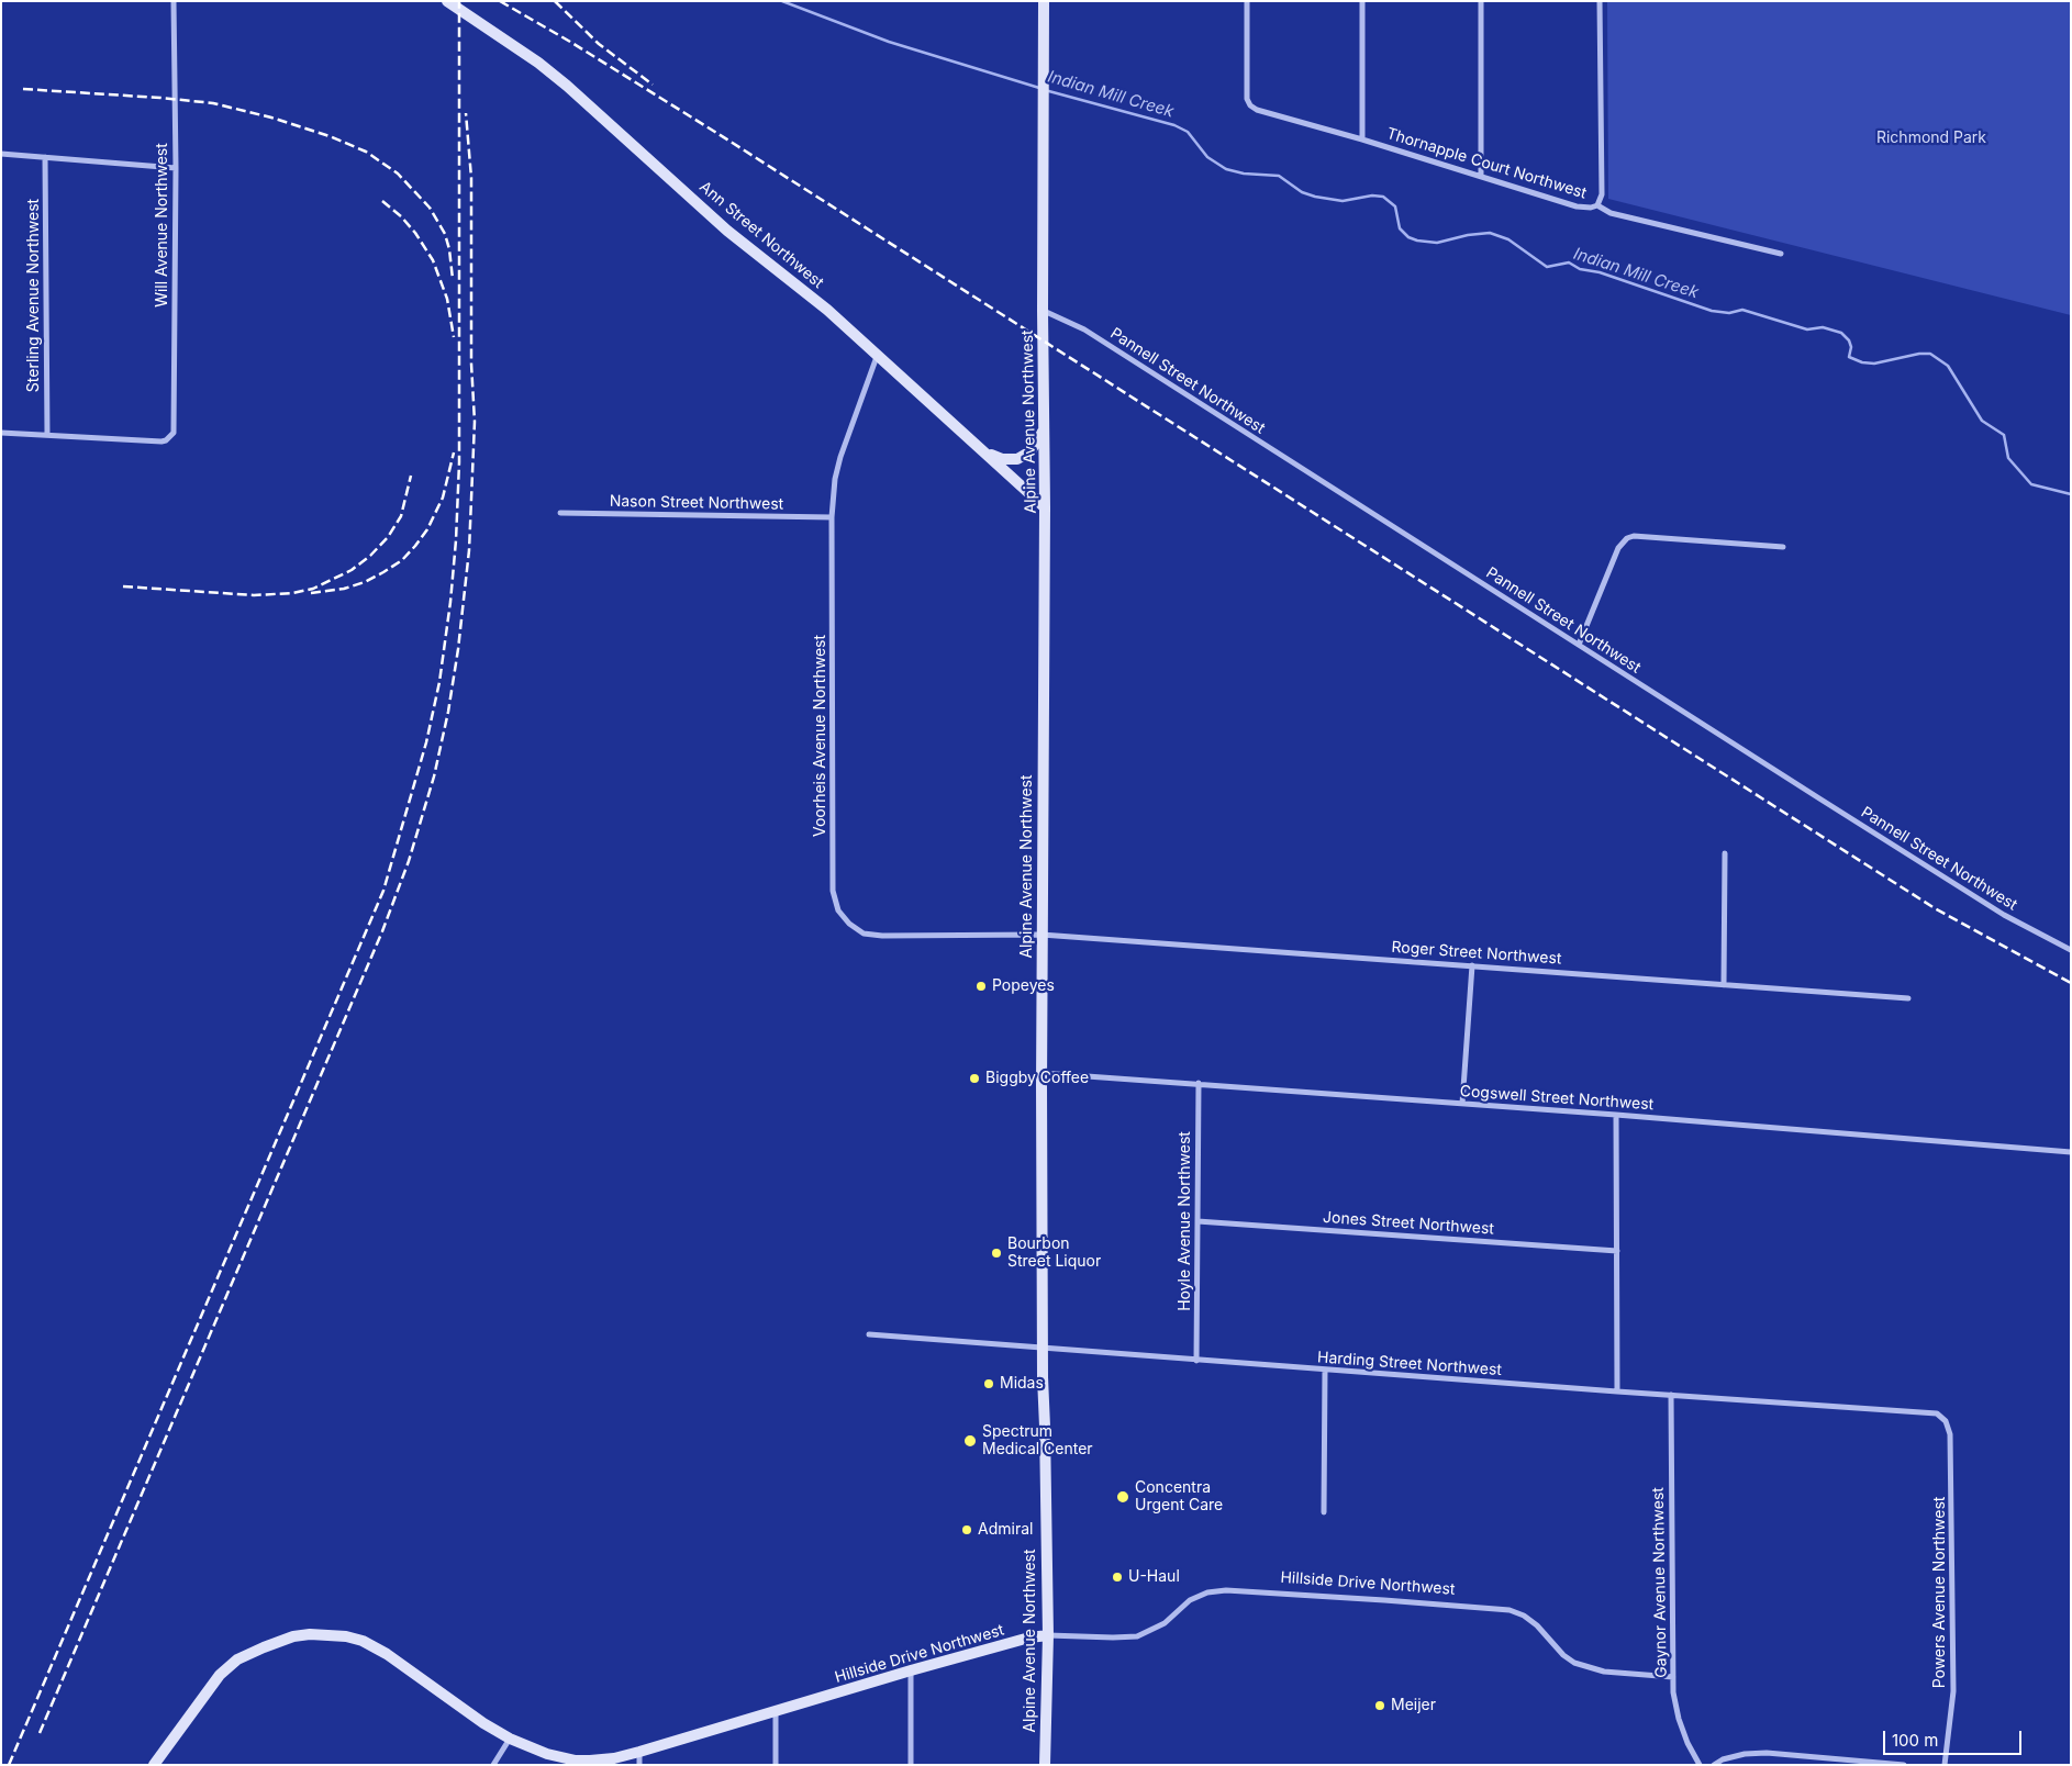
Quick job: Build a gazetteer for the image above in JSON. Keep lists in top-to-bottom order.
{
  "streets": {
    "main road": ["Ann Street Northwest", "Alpine Avenue Northwest", "Hillside Drive Northwest"],
    "street": [
      "Thornapple Court Northwest",
      "Will Avenue Northwest",
      "Sterling Avenue Northwest",
      "Pannell Street Northwest",
      "Nason Street Northwest",
      "Voorheis Avenue Northwest",
      "Roger Street Northwest",
      "Cogswell Street Northwest",
      "Hoyle Avenue Northwest",
      "Jones Street Northwest",
      "Harding Street Northwest",
      "Gaynor Avenue Northwest",
      "Powers Avenue Northwest"
    ]
  },
  "crossings": [
    ["Will Avenue Northwest", "Sterling Avenue Northwest"],
    ["Ann Street Northwest", "Alpine Avenue Northwest"],
    ["Ann Street Northwest", "Voorheis Avenue Northwest"],
    ["Pannell Street Northwest", "Alpine Avenue Northwest"],
    ["Alpine Avenue Northwest", "Voorheis Avenue Northwest"],
    ["Alpine Avenue Northwest", "Roger Street Northwest"],
    ["Alpine Avenue Northwest", "Cogswell Street Northwest"],
    ["Alpine Avenue Northwest", "Harding Street Northwest"],
    ["Alpine Avenue Northwest", "Hillside Drive Northwest"],
    ["Nason Street Northwest", "Voorheis Avenue Northwest"],
    ["Voorheis Avenue Northwest", "Roger Street Northwest"],
    ["Cogswell Street Northwest", "Hoyle Avenue Northwest"],
    ["Hoyle Avenue Northwest", "Jones Street Northwest"],
    ["Hoyle Avenue Northwest", "Harding Street Northwest"],
    ["Harding Street Northwest", "Gaynor Avenue Northwest"],
    ["Harding Street Northwest", "Powers Avenue Northwest"],
    ["Gaynor Avenue Northwest", "Hillside Drive Northwest"]
  ],
  "water": ["Indian Mill Creek"],
  "parks": ["Richmond Park"],
  "places": [
    "Popeyes",
    "Biggby Coffee",
    "Bourbon Street Liquor",
    "Midas",
    "Spectrum Medical Center",
    "Concentra Urgent Care",
    "Admiral",
    "U-Haul",
    "Meijer"
  ],
  "scale_bar": "100 m"
}
